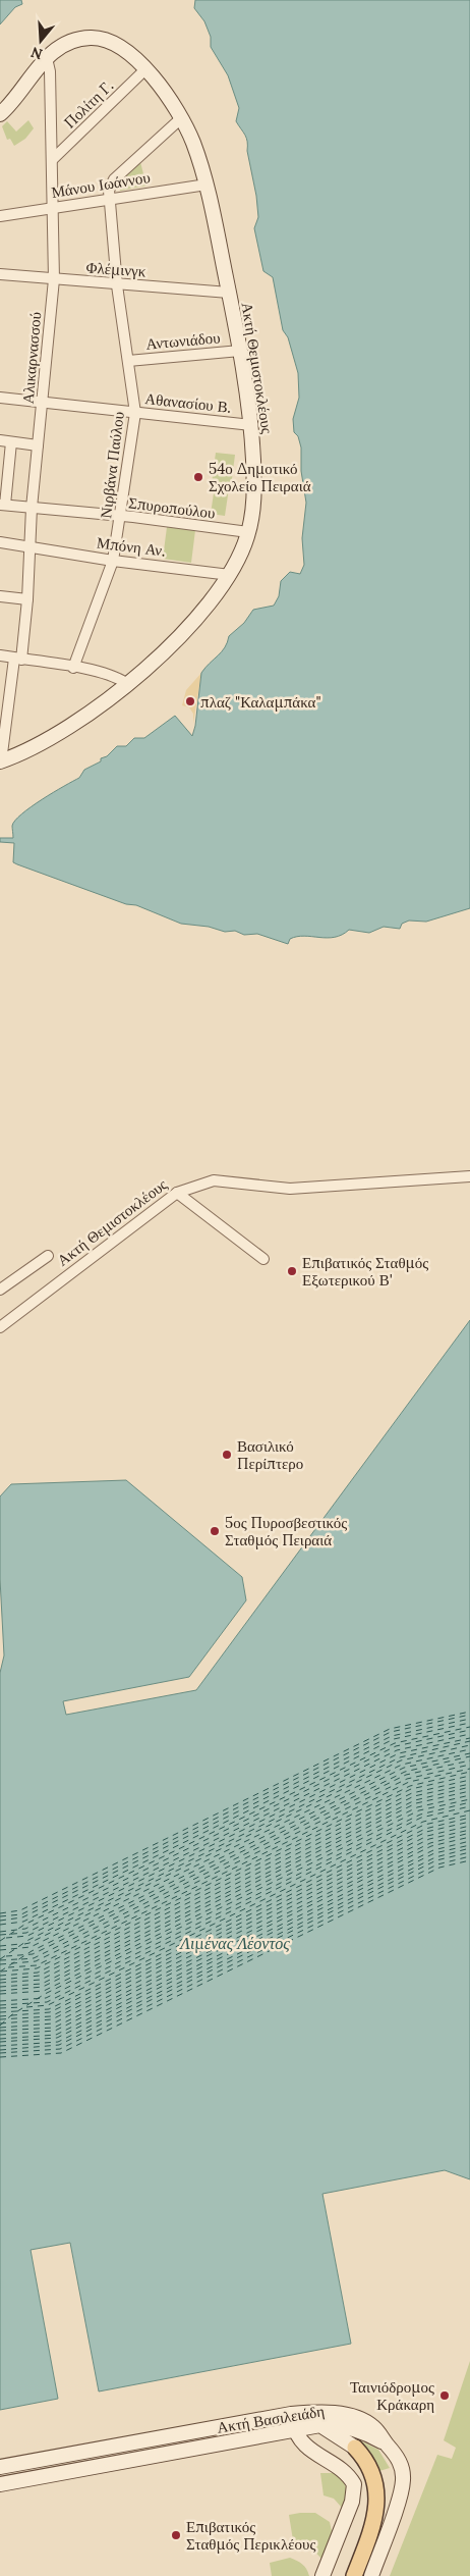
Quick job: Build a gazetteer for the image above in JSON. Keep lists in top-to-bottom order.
{
  "streets": {
    "street": [
      "Πολίτη Γ.",
      "Μάνου Ιωάννου",
      "Φλέμινγκ",
      "Αντωνιάδου",
      "Αλικαρνασσού",
      "Ακτή Θεμιστοκλέους",
      "Αθανασίου Β.",
      "Νιρβάνα Παύλου",
      "Σπυροπούλου",
      "Μπόνη Αν.",
      "Ακτή Βασιλειάδη"
    ]
  },
  "crossings": [
    ["Πολίτη Γ.", "Αλικαρνασσού"],
    ["Πολίτη Γ.", "Ακτή Θεμιστοκλέους"],
    ["Μάνου Ιωάννου", "Αλικαρνασσού"],
    ["Μάνου Ιωάννου", "Ακτή Θεμιστοκλέους"],
    ["Μάνου Ιωάννου", "Νιρβάνα Παύλου"],
    ["Φλέμινγκ", "Αλικαρνασσού"],
    ["Φλέμινγκ", "Ακτή Θεμιστοκλέους"],
    ["Φλέμινγκ", "Νιρβάνα Παύλου"],
    ["Αντωνιάδου", "Ακτή Θεμιστοκλέους"],
    ["Αντωνιάδου", "Νιρβάνα Παύλου"],
    ["Αλικαρνασσού", "Ακτή Θεμιστοκλέους"],
    ["Αλικαρνασσού", "Αθανασίου Β."],
    ["Αλικαρνασσού", "Σπυροπούλου"],
    ["Αλικαρνασσού", "Μπόνη Αν."],
    ["Ακτή Θεμιστοκλέους", "Αθανασίου Β."],
    ["Ακτή Θεμιστοκλέους", "Σπυροπούλου"],
    ["Ακτή Θεμιστοκλέους", "Μπόνη Αν."],
    ["Αθανασίου Β.", "Νιρβάνα Παύλου"],
    ["Νιρβάνα Παύλου", "Σπυροπούλου"],
    ["Νιρβάνα Παύλου", "Μπόνη Αν."]
  ],
  "water": ["Λιμένας Λέοντος"],
  "places": [
    "54ο Δημοτικό Σχολείο Πειραιά",
    "πλαζ \"Καλαμπάκα\"",
    "Επιβατικός Σταθμός Εξωτερικού Β'",
    "Βασιλικό Περίπτερο",
    "5ος Πυροσβεστικός Σταθμός Πειραιά",
    "Ταινιόδρομος Κράκαρη",
    "Επιβατικός Σταθμός Περικλέους"
  ],
  "north": "bottom"
}
